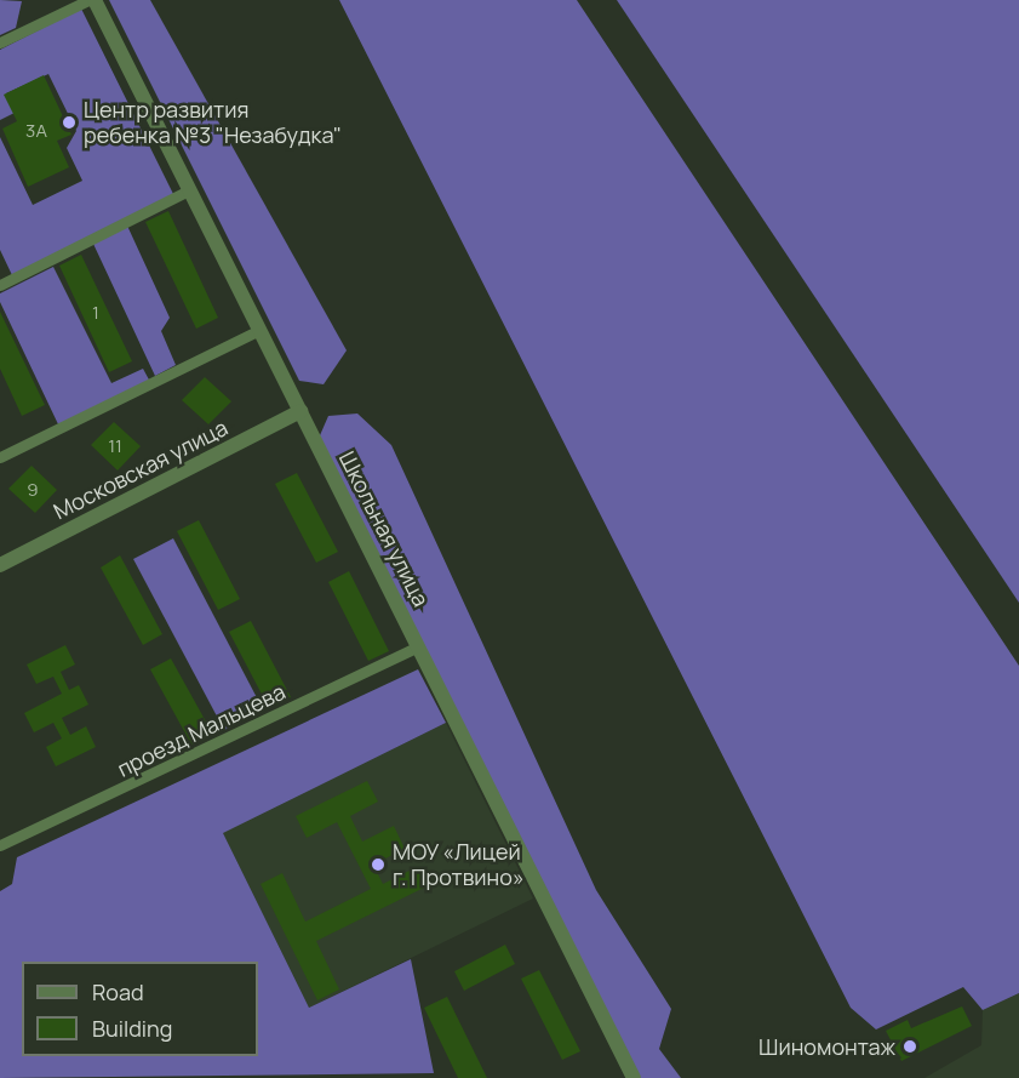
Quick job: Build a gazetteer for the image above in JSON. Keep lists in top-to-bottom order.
{
  "streets": {
    "street": ["Московская улица", "Школьная улица", "проезд Мальцева"]
  },
  "crossings": [
    ["Московская улица", "Школьная улица"],
    ["Школьная улица", "проезд Мальцева"]
  ],
  "places": ["Центр развития ребенка №3 \"Незабудка\"", "МОУ «Лицей г. Протвино»", "Шиномонтаж"],
  "house_numbers": [
    "3А",
    "1",
    "11",
    "9"
  ],
  "legend": ["Road", "Building"]
}
